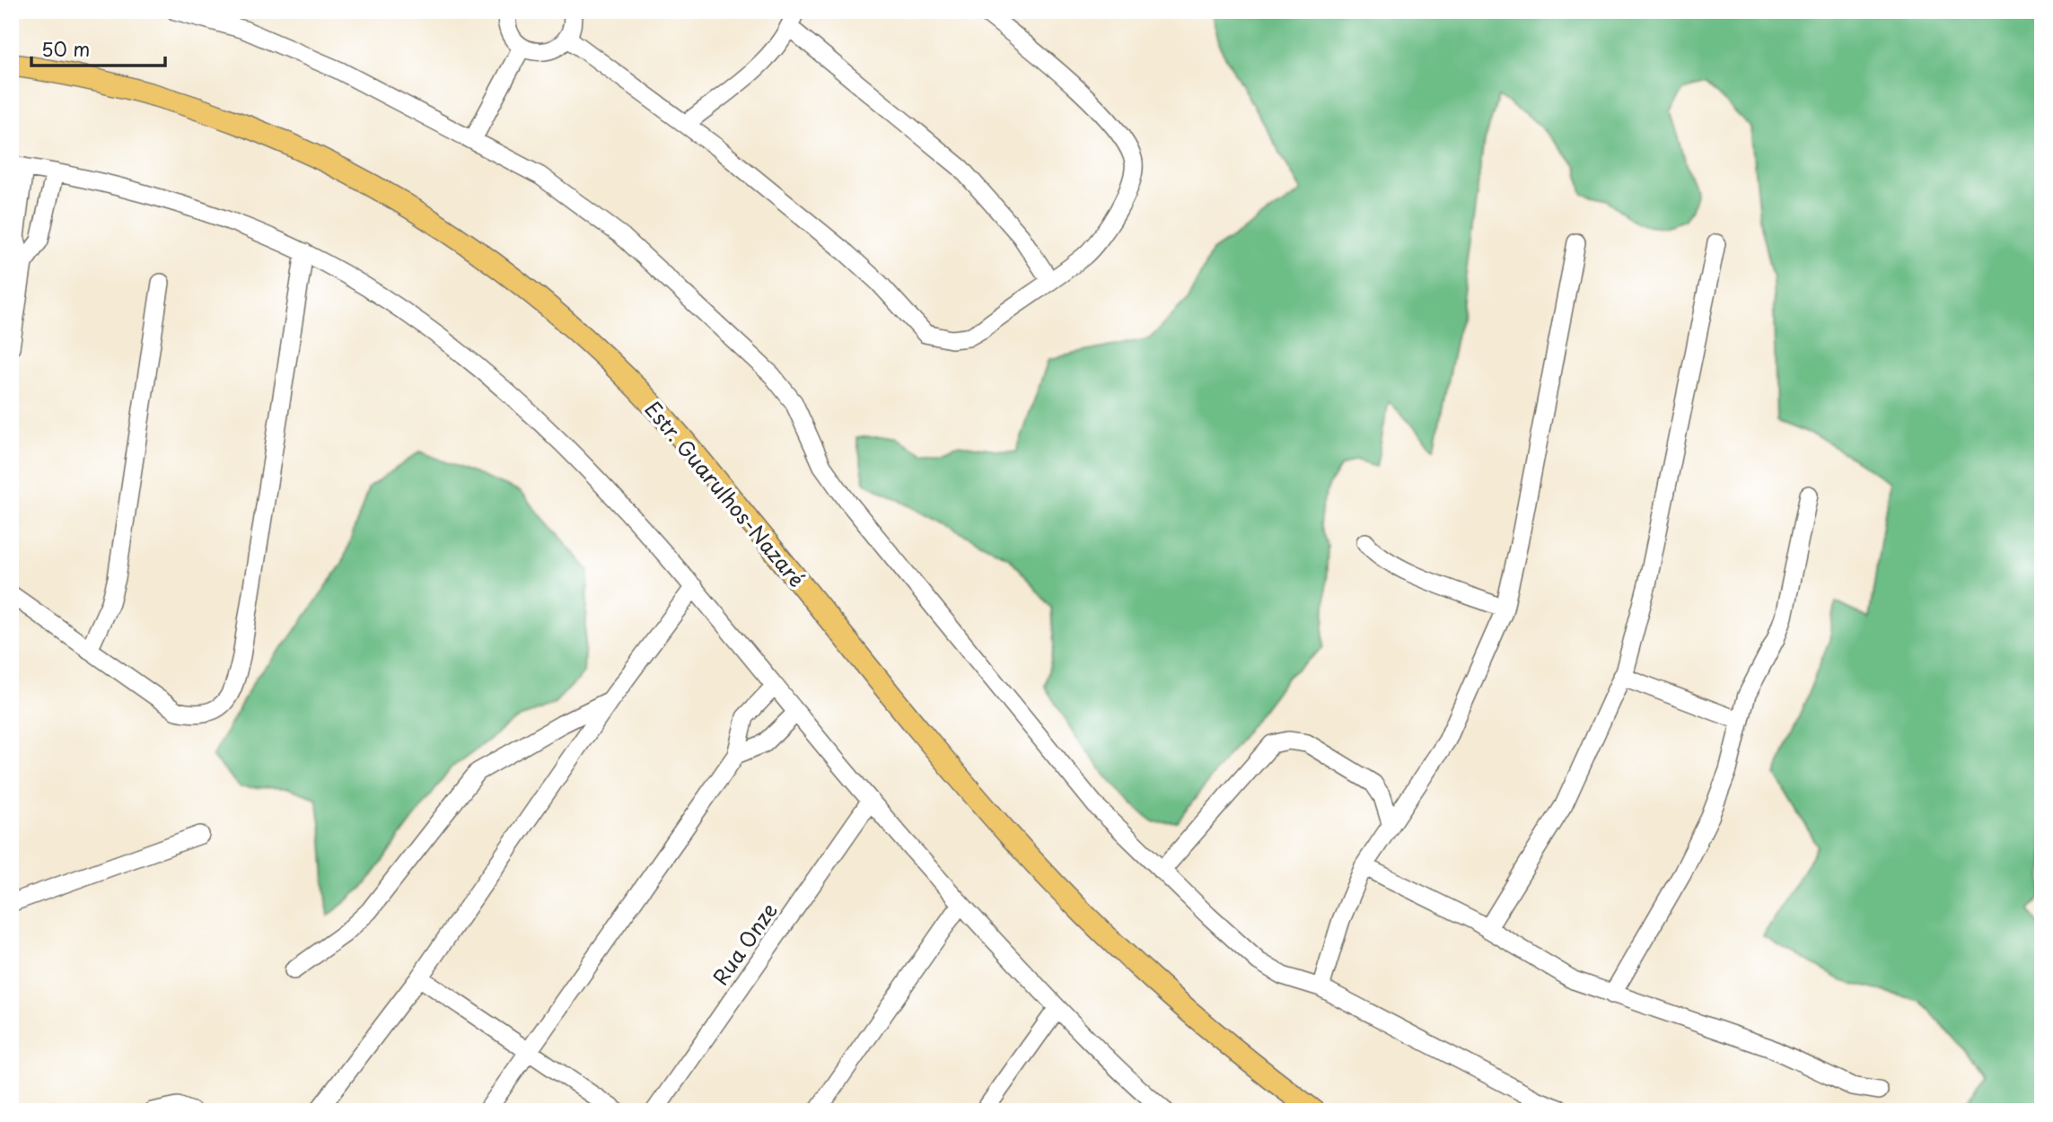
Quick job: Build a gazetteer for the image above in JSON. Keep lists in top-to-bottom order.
{
  "streets": {
    "main road": ["Estr. Guarulhos-Nazaré"],
    "street": ["Rua Onze"]
  },
  "scale_bar": "50 m"
}
